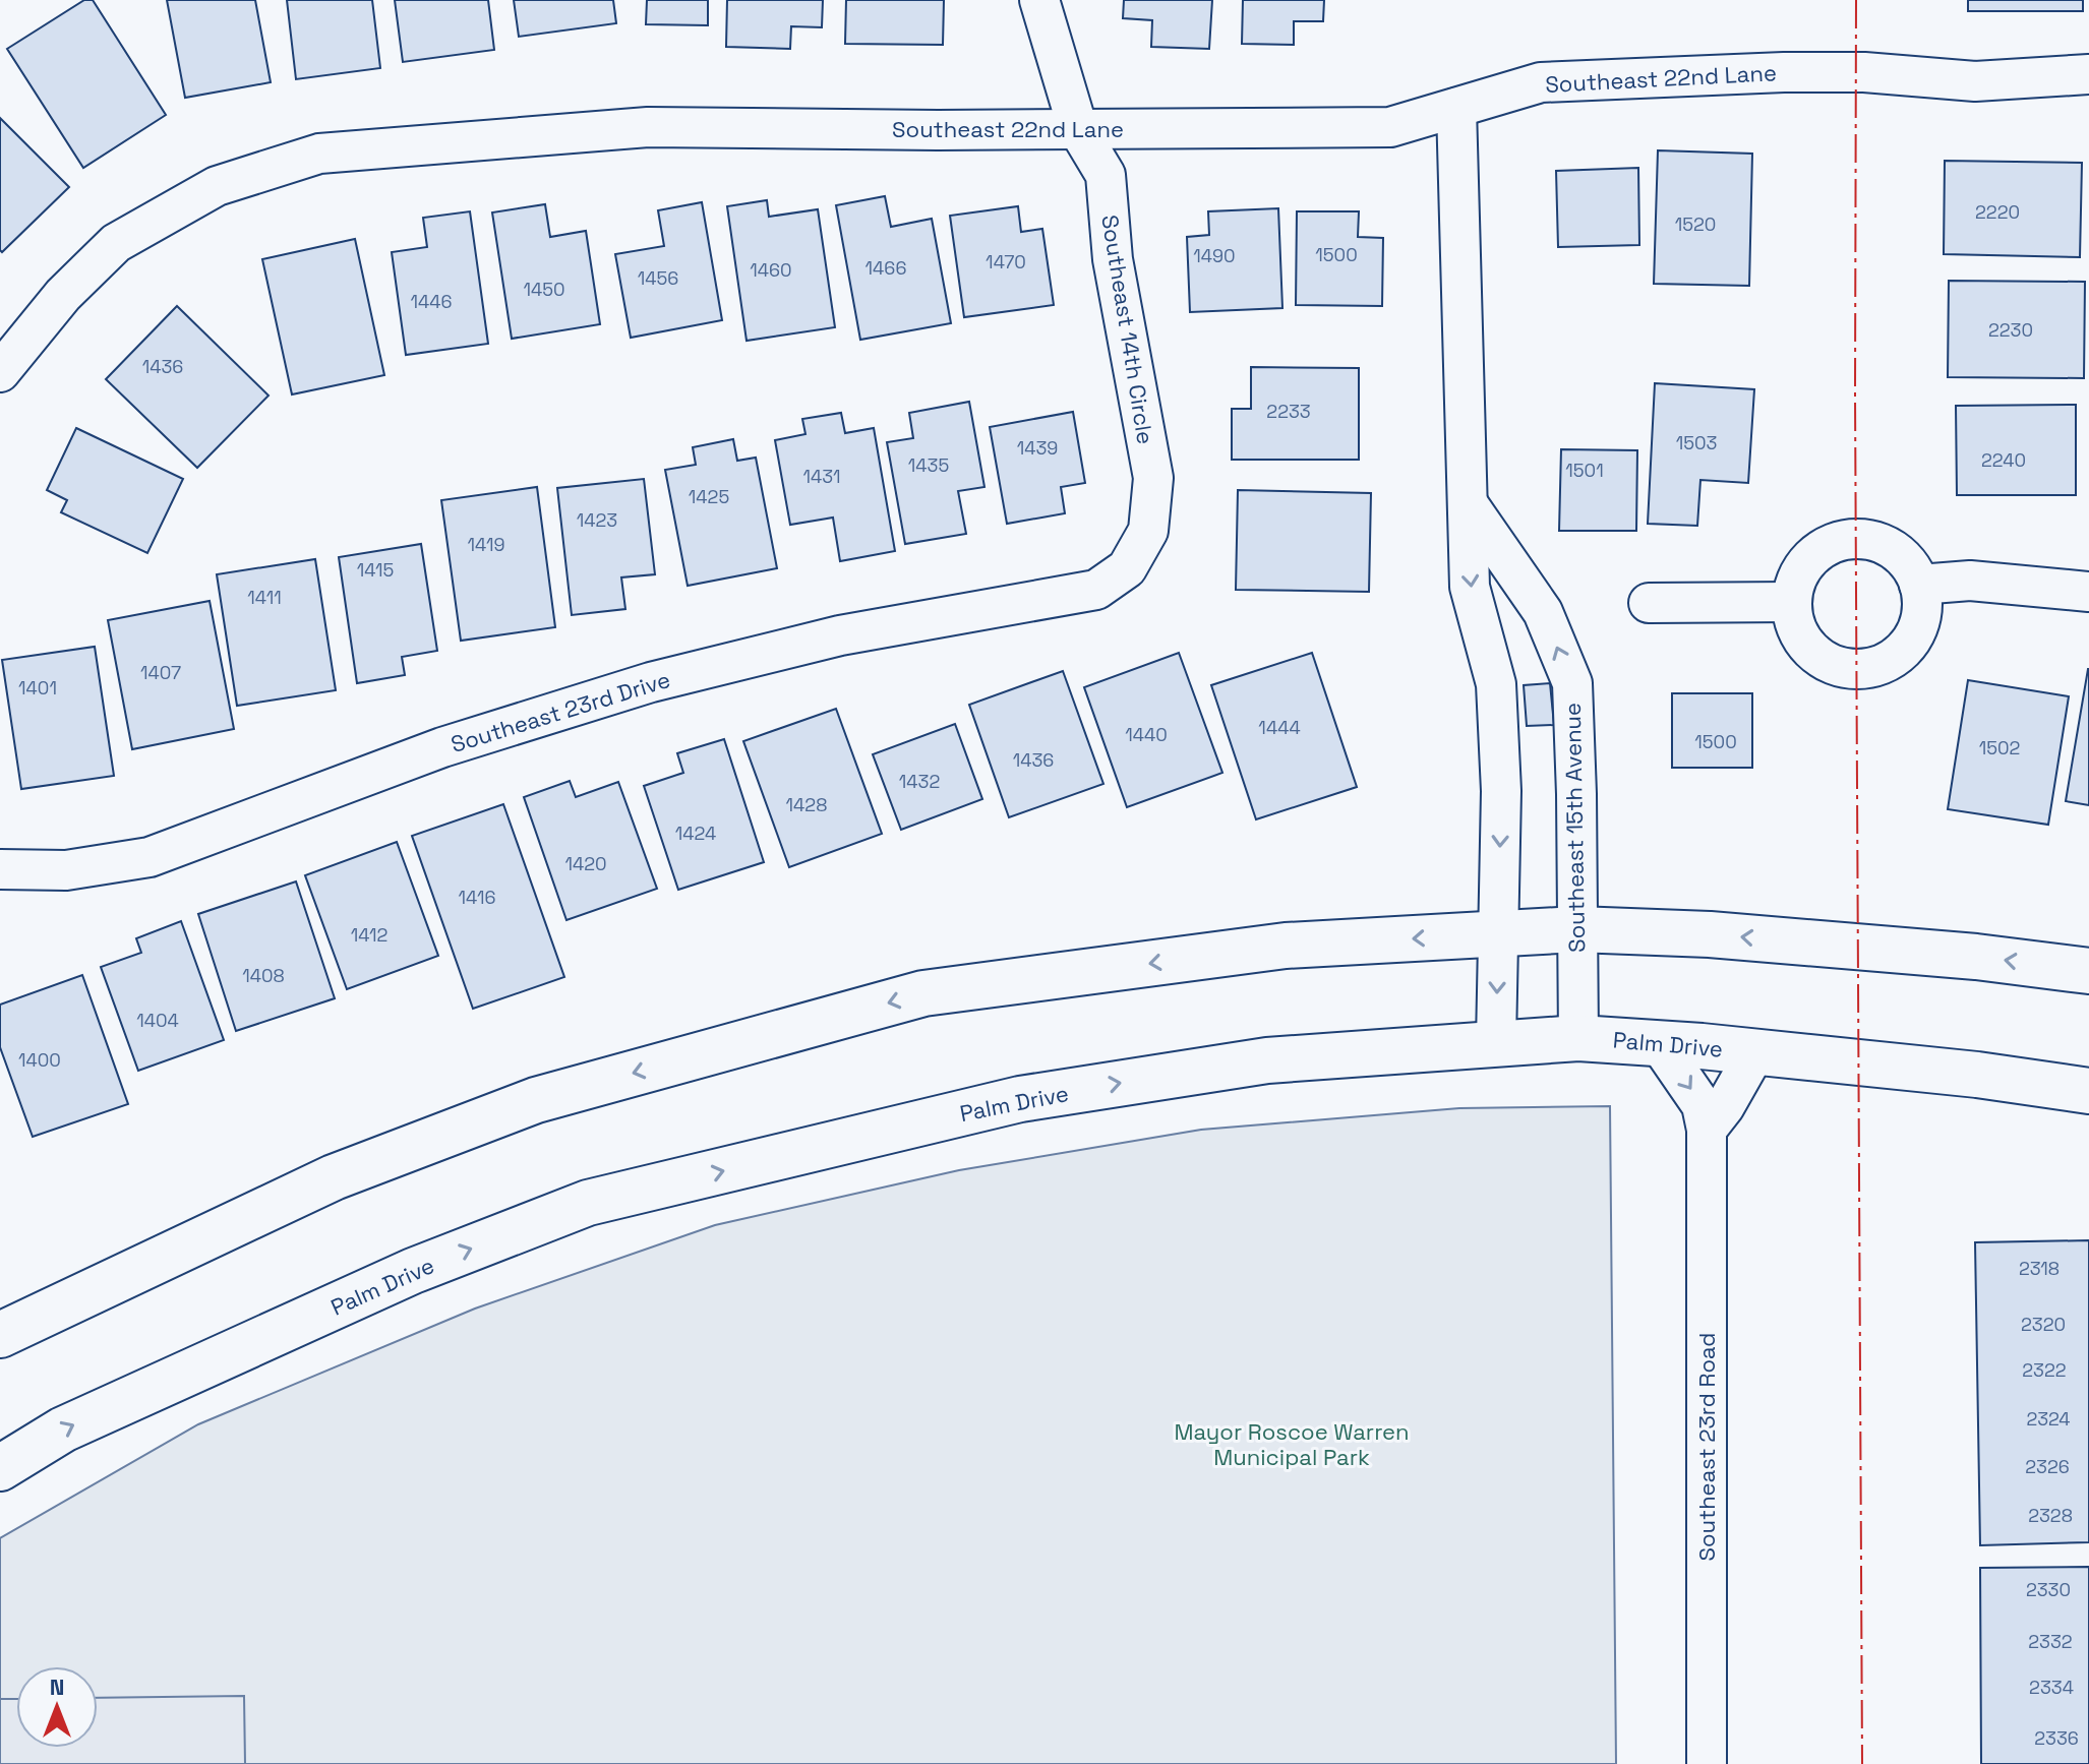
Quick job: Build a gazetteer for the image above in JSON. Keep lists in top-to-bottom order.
{
  "streets": {
    "main road": ["Palm Drive"],
    "street": [
      "Southeast 22nd Lane",
      "Southeast 14th Circle",
      "Southeast 23rd Drive",
      "Southeast 15th Avenue",
      "Southeast 23rd Road"
    ]
  },
  "crossings": [
    ["Southeast 22nd Lane", "Southeast 14th Circle"],
    ["Southeast 14th Circle", "Southeast 23rd Drive"],
    ["Southeast 15th Avenue", "Palm Drive"],
    ["Palm Drive", "Southeast 23rd Road"]
  ],
  "parks": ["Mayor Roscoe Warren Municipal Park"],
  "house_numbers": [
    "2220",
    "1520",
    "1500",
    "1490",
    "1470",
    "1466",
    "1460",
    "1456",
    "1450",
    "1446",
    "2230",
    "1436",
    "2233",
    "1503",
    "1439",
    "2240",
    "1435",
    "1501",
    "1431",
    "1425",
    "1423",
    "1419",
    "1415",
    "1411",
    "1407",
    "1401",
    "1444",
    "1440",
    "1500",
    "1502",
    "1436",
    "1432",
    "1428",
    "1424",
    "1420",
    "1416",
    "1412",
    "1408",
    "1404",
    "1400",
    "2318",
    "2320",
    "2322",
    "2324",
    "2326",
    "2328",
    "2330",
    "2332",
    "2334",
    "2336"
  ],
  "north": "top"
}
